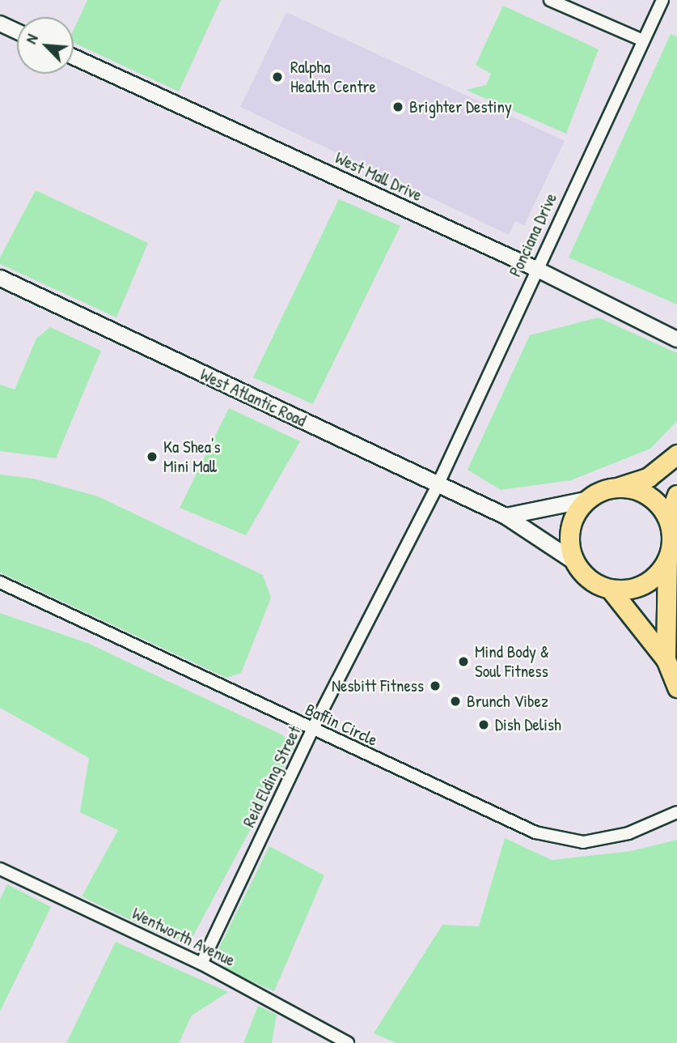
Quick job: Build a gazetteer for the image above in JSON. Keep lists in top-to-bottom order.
{
  "streets": {
    "main road": ["West Atlantic Road"],
    "street": [
      "West Mall Drive",
      "Ponciana Drive",
      "Baffin Circle",
      "Reid Elding Street",
      "Wentworth Avenue"
    ]
  },
  "crossings": [
    ["West Mall Drive", "Ponciana Drive"],
    ["Ponciana Drive", "West Atlantic Road"],
    ["Ponciana Drive", "Reid Elding Street"],
    ["West Atlantic Road", "Reid Elding Street"],
    ["Baffin Circle", "Reid Elding Street"],
    ["Reid Elding Street", "Wentworth Avenue"]
  ],
  "places": [
    "Ralpha Health Centre",
    "Brighter Destiny",
    "Ka Shea's Mini Mall",
    "Mind Body & Soul Fitness",
    "Nesbitt Fitness",
    "Brunch Vibez",
    "Dish Delish"
  ],
  "north": "top left"
}
